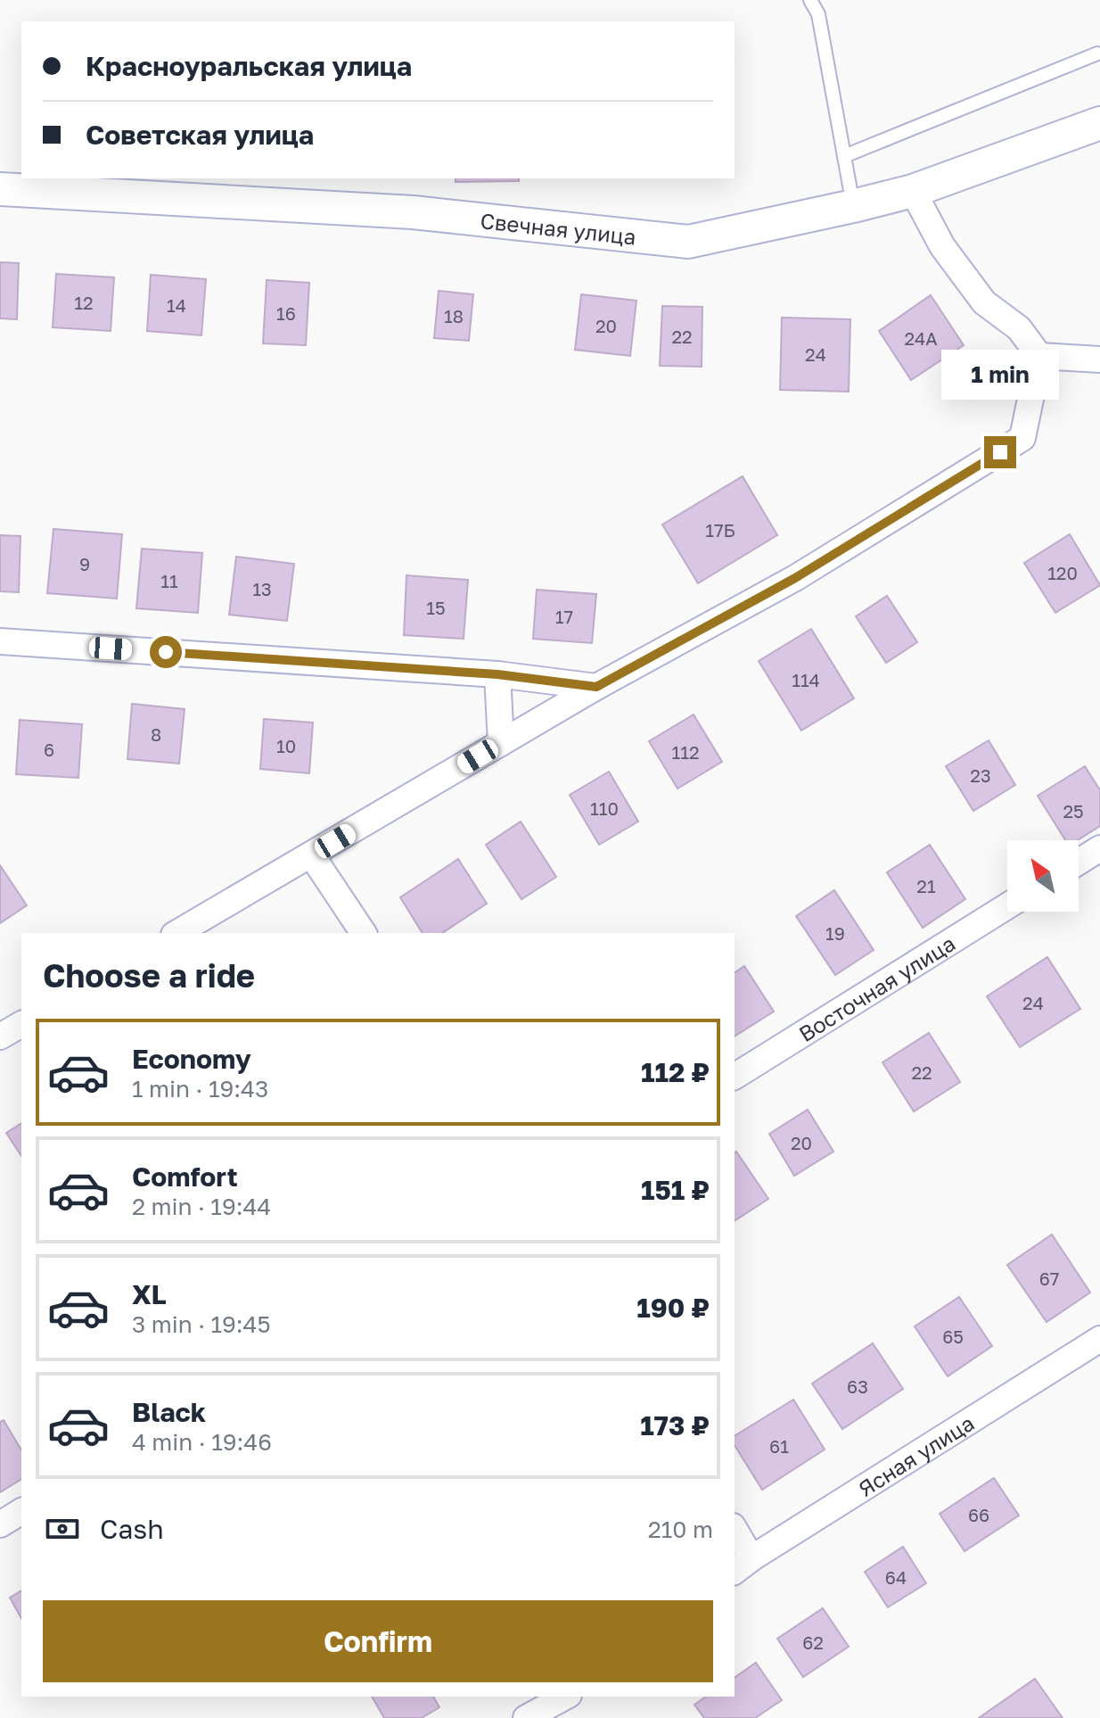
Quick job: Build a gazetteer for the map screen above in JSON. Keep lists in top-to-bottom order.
{
  "streets": {
    "street": ["Свечная улица", "Восточная улица", "Ясная улица"]
  },
  "house_numbers": [
    "12",
    "14",
    "16",
    "18",
    "20",
    "22",
    "24А",
    "24",
    "17Б",
    "9",
    "120",
    "11",
    "13",
    "15",
    "17",
    "114",
    "8",
    "10",
    "6",
    "112",
    "23",
    "110",
    "25",
    "21",
    "19",
    "24",
    "22",
    "20",
    "67",
    "65",
    "63",
    "61",
    "66",
    "64",
    "62"
  ],
  "north": "top left",
  "page": {
    "banner": ["Красноуральская улица", "Советская улица"],
    "bubble": "1 min",
    "heading": "Choose a ride",
    "list": [
      {
        "name": "Economy",
        "note": "1 min · 19:43",
        "value": "112 ₽"
      },
      {
        "name": "Comfort",
        "note": "2 min · 19:44",
        "value": "151 ₽"
      },
      {
        "name": "XL",
        "note": "3 min · 19:45",
        "value": "190 ₽"
      },
      {
        "name": "Black",
        "note": "4 min · 19:46",
        "value": "173 ₽"
      }
    ],
    "pay": ["Cash", "210 m"],
    "buttons": "Confirm"
  }
}
